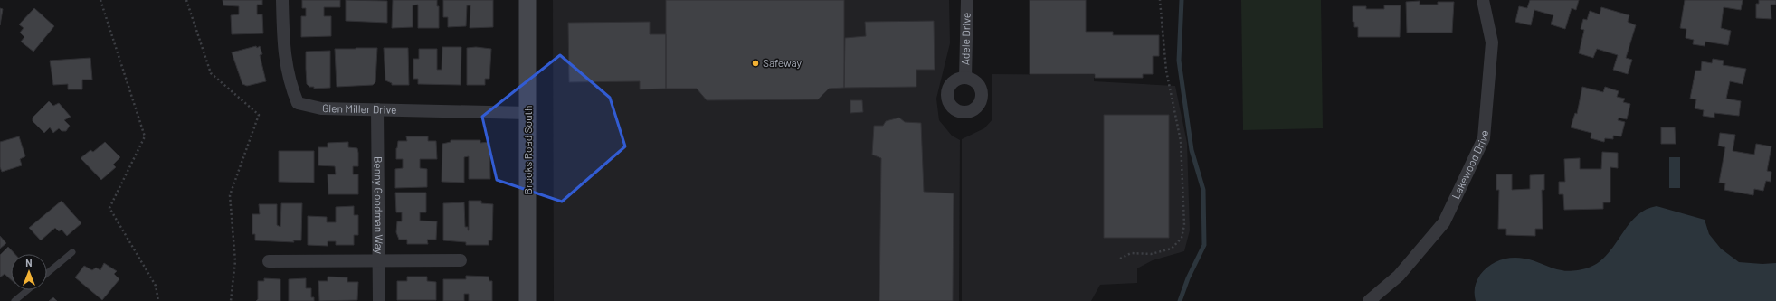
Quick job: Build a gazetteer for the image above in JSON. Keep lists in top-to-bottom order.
{
  "streets": {
    "street": [
      "Adele Drive",
      "Glen Miller Drive",
      "Brooks Road South",
      "Lakewood Drive",
      "Benny Goodman Way"
    ]
  },
  "crossings": [
    ["Glen Miller Drive", "Brooks Road South"],
    ["Glen Miller Drive", "Benny Goodman Way"]
  ],
  "places": ["Safeway"],
  "north": "top"
}
